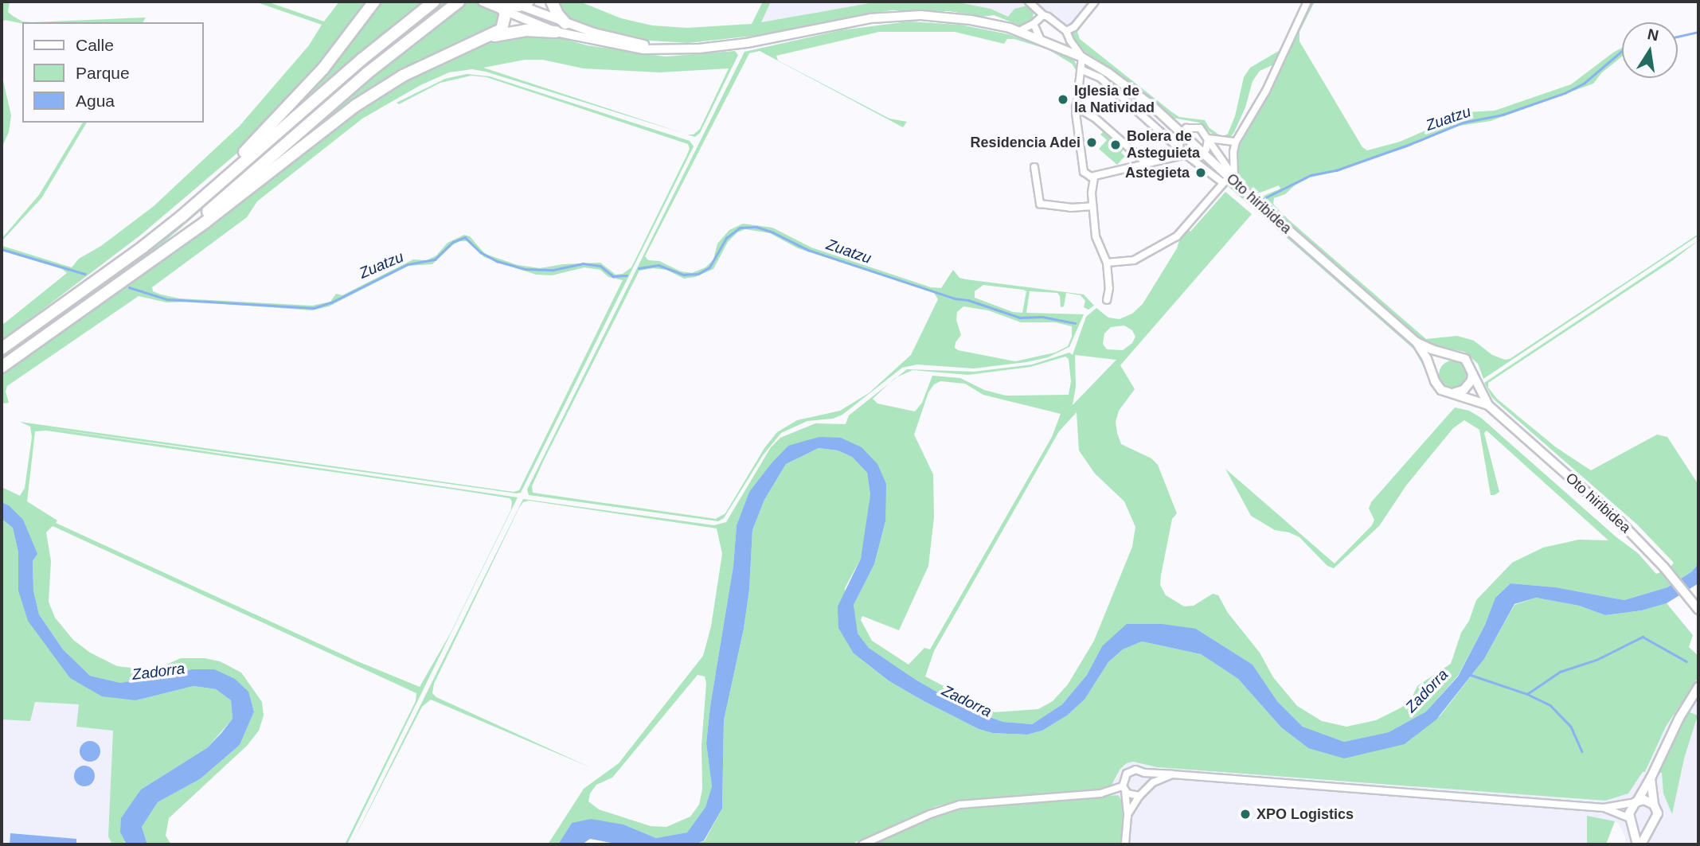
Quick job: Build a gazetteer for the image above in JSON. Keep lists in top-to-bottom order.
{
  "streets": {
    "street": ["Oto hiribidea"]
  },
  "water": ["Zuatzu", "Zadorra"],
  "places": [
    "Iglesia de la Natividad",
    "Residencia Adei",
    "Bolera de Asteguieta",
    "Astegieta",
    "XPO Logistics"
  ],
  "legend": ["Calle", "Parque", "Agua"],
  "north": "top"
}
